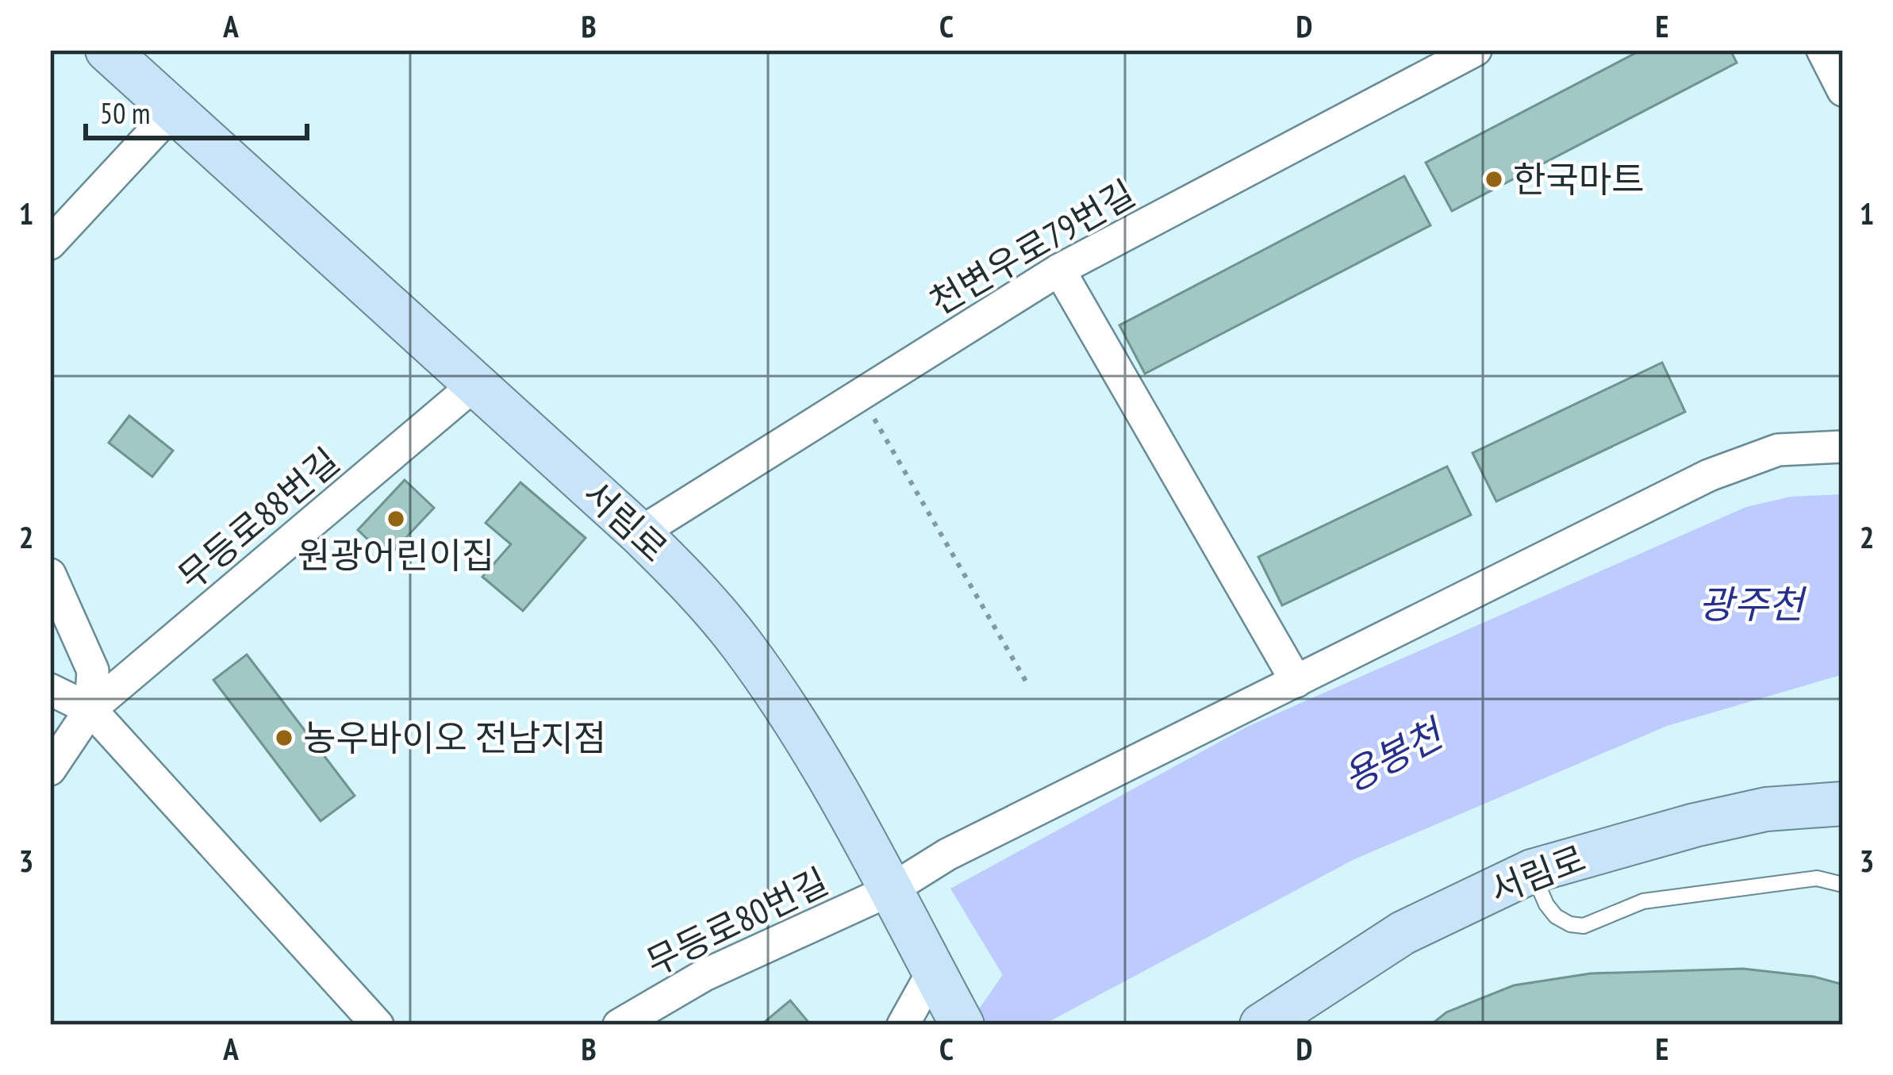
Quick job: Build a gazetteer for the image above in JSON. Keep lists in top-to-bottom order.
{
  "streets": {
    "street": [
      "천변우로79번길",
      "무등로88번길",
      "서림로",
      "무등로80번길"
    ]
  },
  "crossings": [
    ["천변우로79번길", "서림로"],
    ["무등로88번길", "서림로"],
    ["서림로", "무등로80번길"]
  ],
  "water": ["광주천", "용봉천"],
  "places": ["한국마트", "원광어린이집", "농우바이오 전남지점"],
  "scale_bar": "50 m",
  "grid": {
    "columns": [
      "A",
      "B",
      "C",
      "D",
      "E"
    ],
    "rows": ["1", "2", "3"]
  }
}
